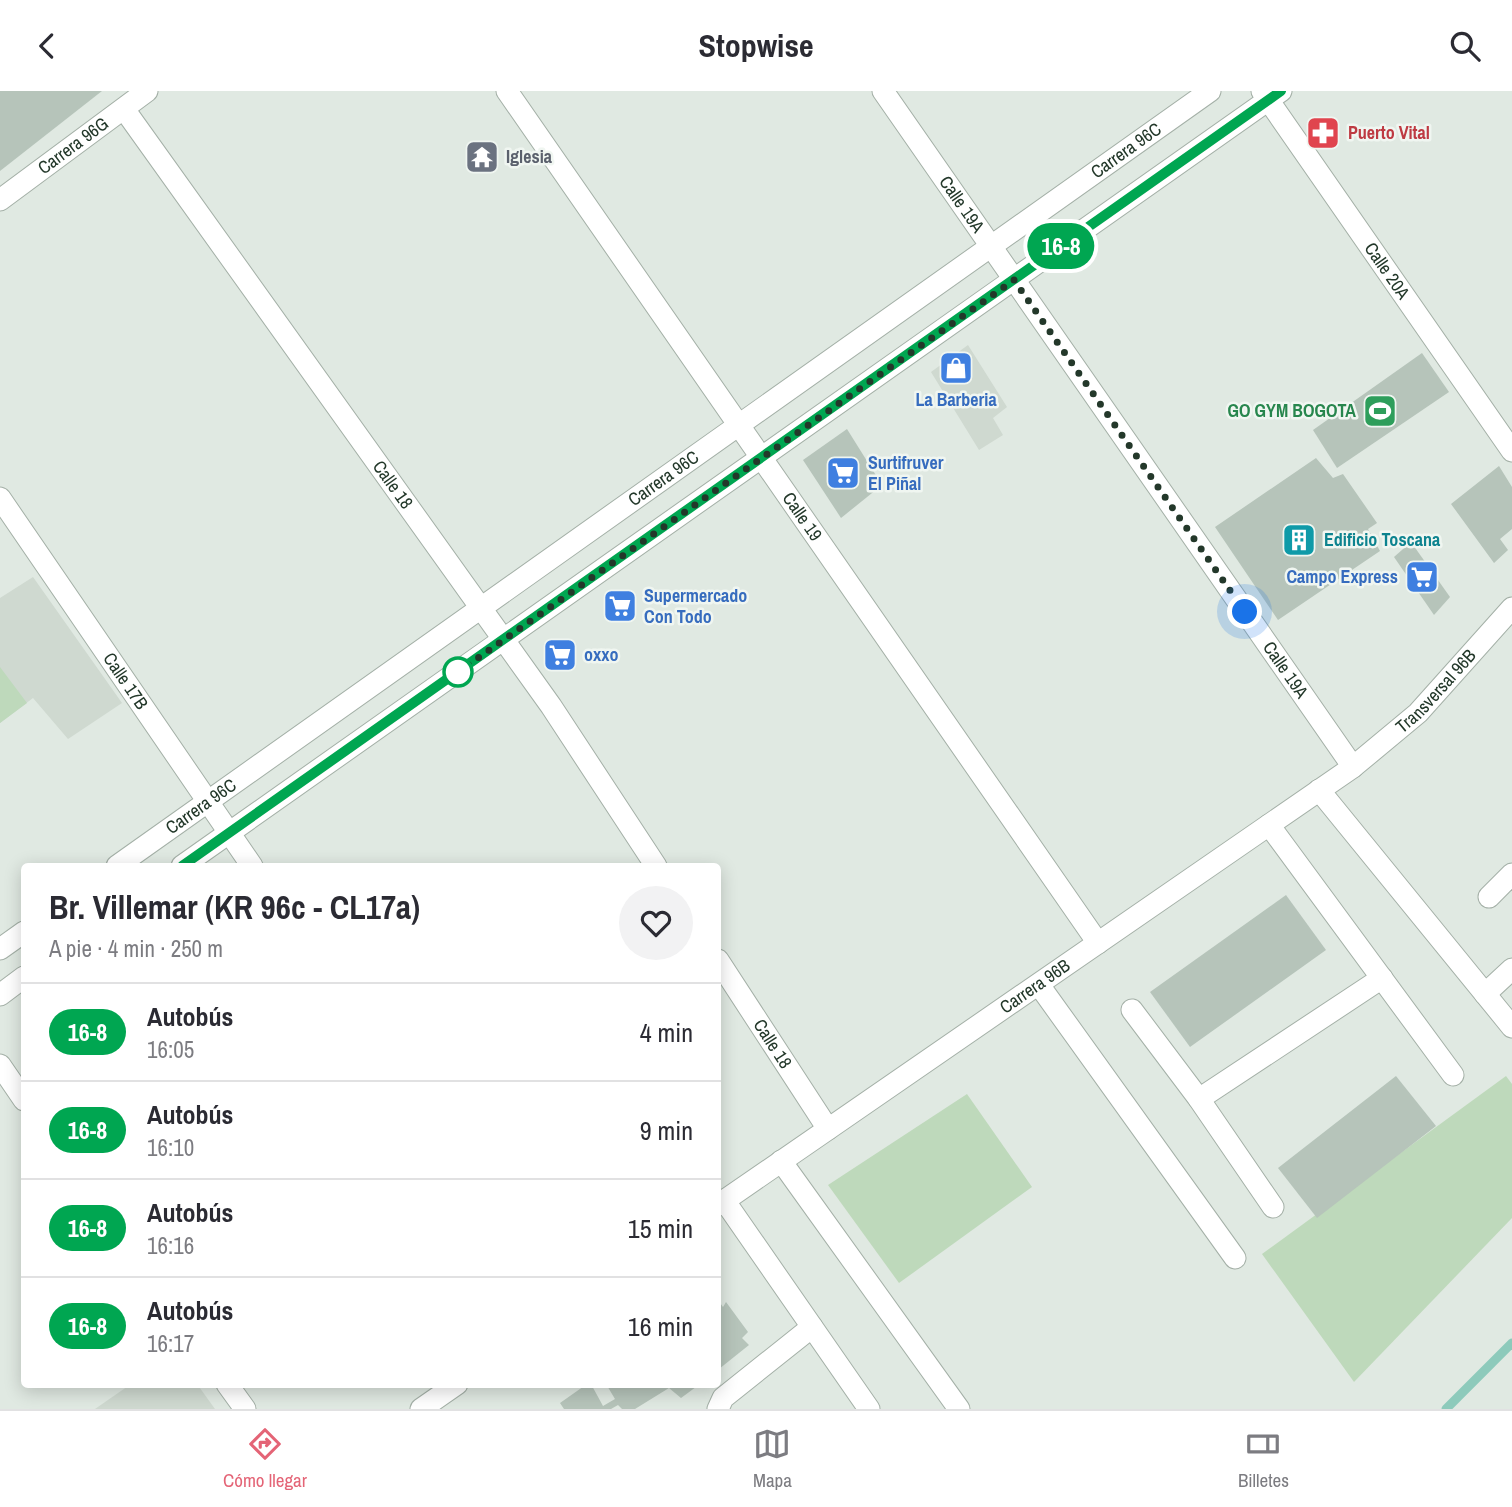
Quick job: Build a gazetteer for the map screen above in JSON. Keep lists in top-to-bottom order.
{
  "streets": {
    "street": [
      "Carrera 96G",
      "Carrera 96C",
      "Calle 19A",
      "Calle 20A",
      "Calle 18",
      "Calle 19",
      "Calle 17B",
      "Transversal 96B",
      "Carrera 96B"
    ]
  },
  "crossings": [
    ["Carrera 96G", "Calle 18"],
    ["Carrera 96C", "Calle 19A"],
    ["Carrera 96C", "Calle 18"],
    ["Carrera 96C", "Calle 19"],
    ["Carrera 96C", "Calle 17B"],
    ["Calle 19A", "Transversal 96B"],
    ["Calle 19A", "Carrera 96B"],
    ["Calle 18", "Carrera 96B"],
    ["Calle 19", "Carrera 96B"],
    ["Transversal 96B", "Carrera 96B"]
  ],
  "places": {
    "pharmacy": ["Puerto Vital"],
    "temple": ["Iglesia"],
    "shop": ["La Barberia"],
    "sports": ["GO GYM BOGOTA"],
    "supermarket": [
      "Surtifruver El Piñal",
      "Campo Express",
      "Supermercado Con Todo",
      "oxxo"
    ],
    "building": ["Edificio Toscana"]
  },
  "lines": ["bus line 16-8"],
  "page": {
    "header": "Stopwise",
    "on_map": "16-8",
    "heading": ["Br. Villemar (KR 96c - CL17a)", "A pie · 4 min · 250 m"],
    "list": [
      {
        "mark": "16-8",
        "name": "Autobús",
        "note": "16:05",
        "value": "4 min"
      },
      {
        "mark": "16-8",
        "name": "Autobús",
        "note": "16:10",
        "value": "9 min"
      },
      {
        "mark": "16-8",
        "name": "Autobús",
        "note": "16:16",
        "value": "15 min"
      },
      {
        "mark": "16-8",
        "name": "Autobús",
        "note": "16:17",
        "value": "16 min"
      }
    ],
    "tabs": ["Cómo llegar", "Mapa", "Billetes"]
  }
}
